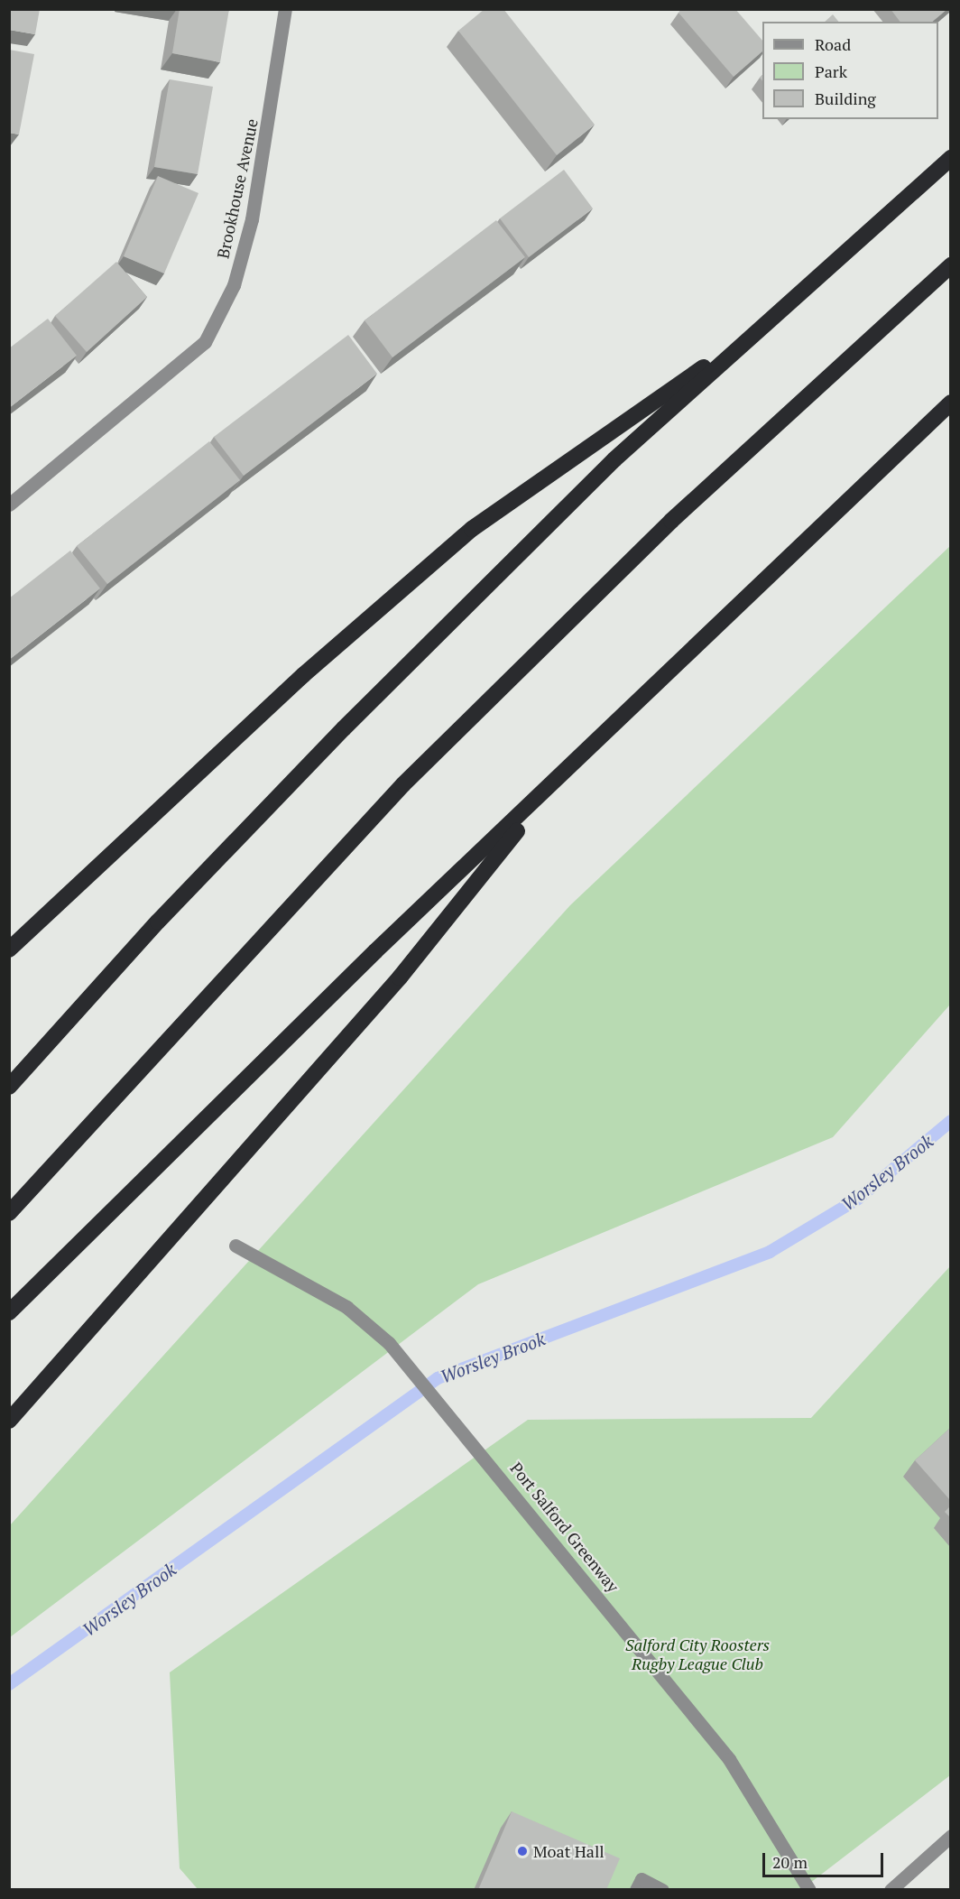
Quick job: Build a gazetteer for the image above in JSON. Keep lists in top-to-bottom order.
{
  "streets": {
    "street": ["Brookhouse Avenue", "Port Salford Greenway"]
  },
  "water": ["Worsley Brook"],
  "parks": ["Salford City Roosters Rugby League Club"],
  "places": ["Moat Hall"],
  "legend": ["Road", "Park", "Building"],
  "scale_bar": "20 m"
}
